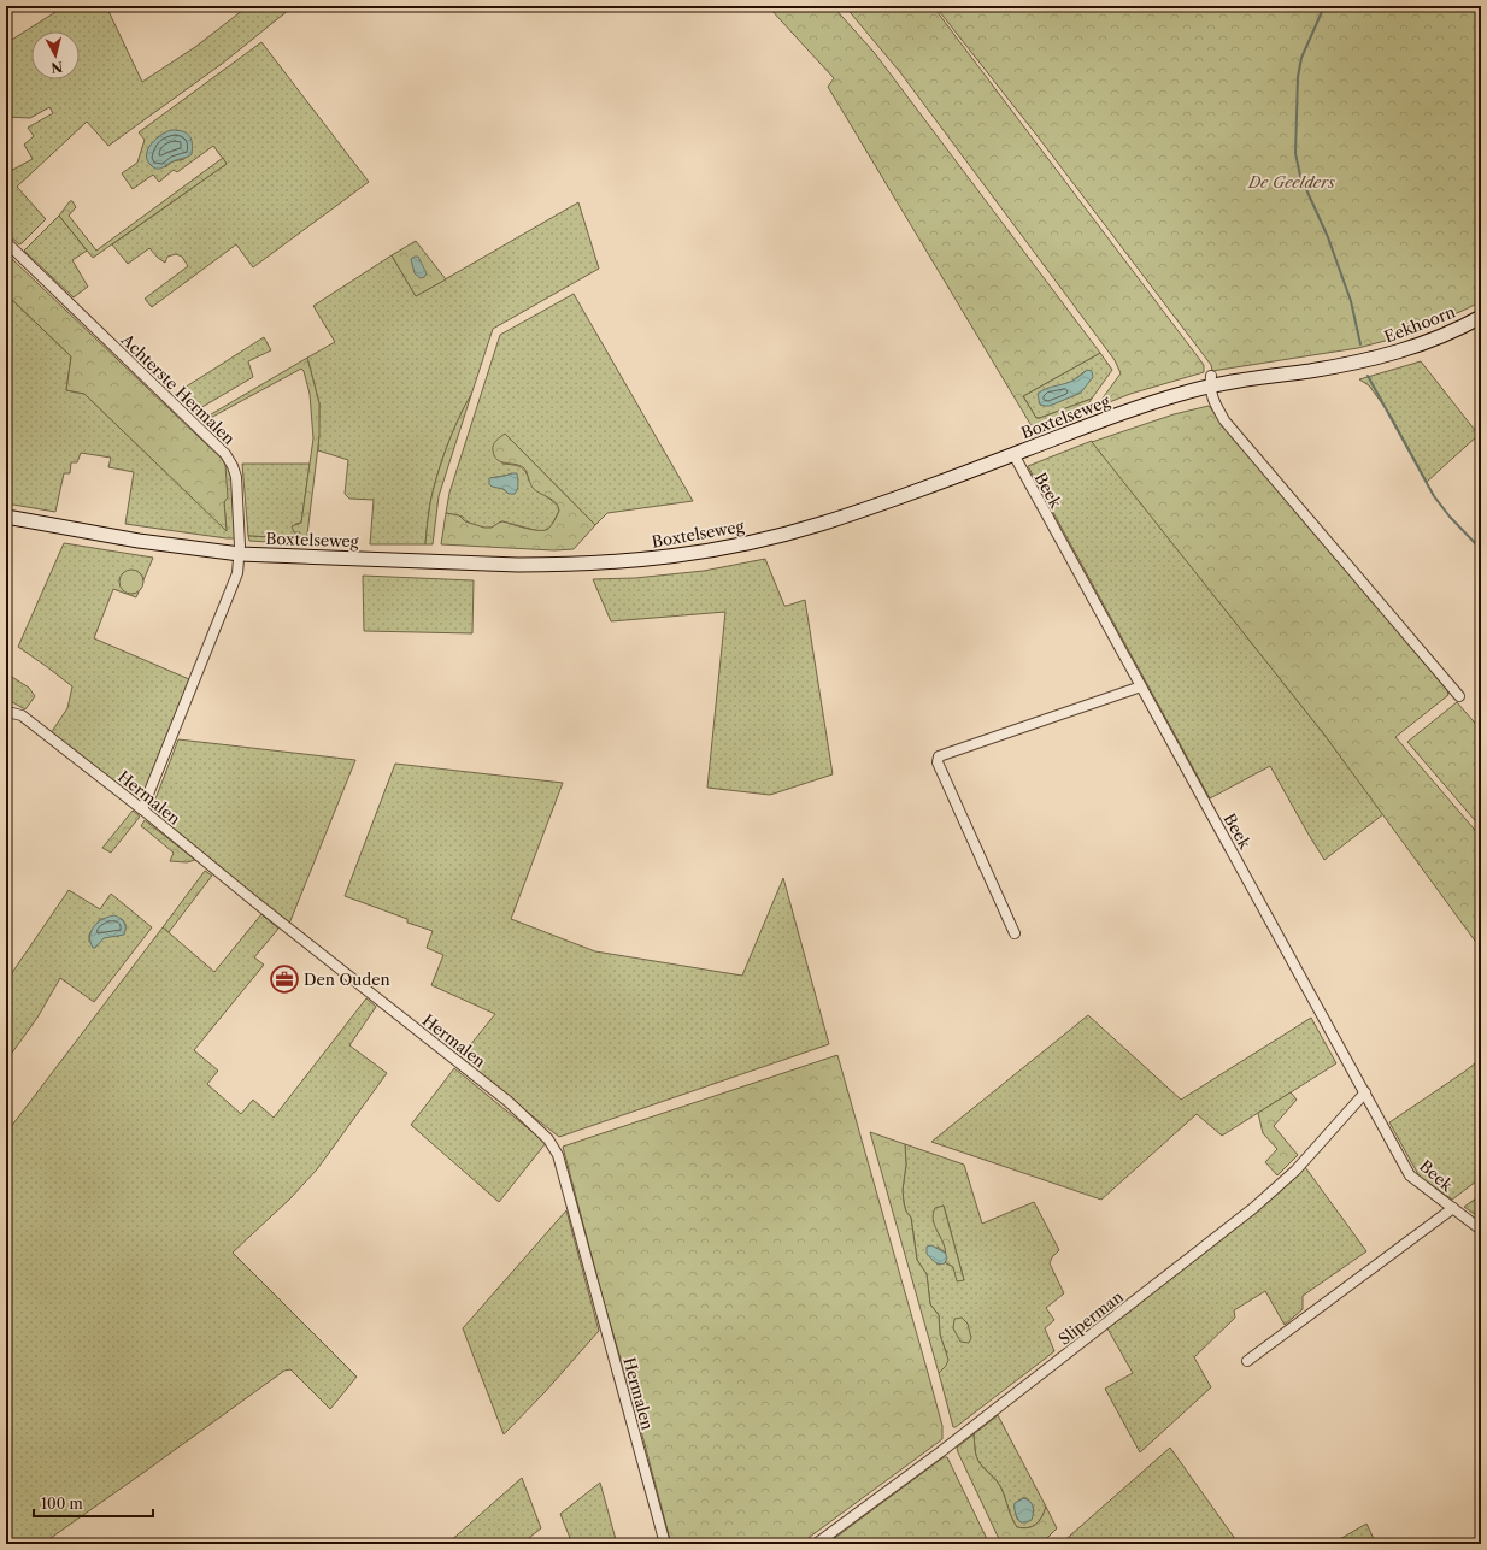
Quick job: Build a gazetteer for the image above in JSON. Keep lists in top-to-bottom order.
{
  "streets": {
    "main road": ["Eekhoorn", "Boxtelseweg"],
    "street": [
      "Achterste Hermalen",
      "Beek",
      "Hermalen",
      "Sliperman"
    ]
  },
  "crossings": [
    ["Eekhoorn", "Boxtelseweg"],
    ["Achterste Hermalen", "Boxtelseweg"],
    ["Achterste Hermalen", "Hermalen"],
    ["Boxtelseweg", "Beek"],
    ["Beek", "Sliperman"]
  ],
  "parks": ["De Geelders"],
  "places": {
    "office": ["Den Ouden"]
  },
  "scale_bar": "100 m",
  "north": "bottom"
}
